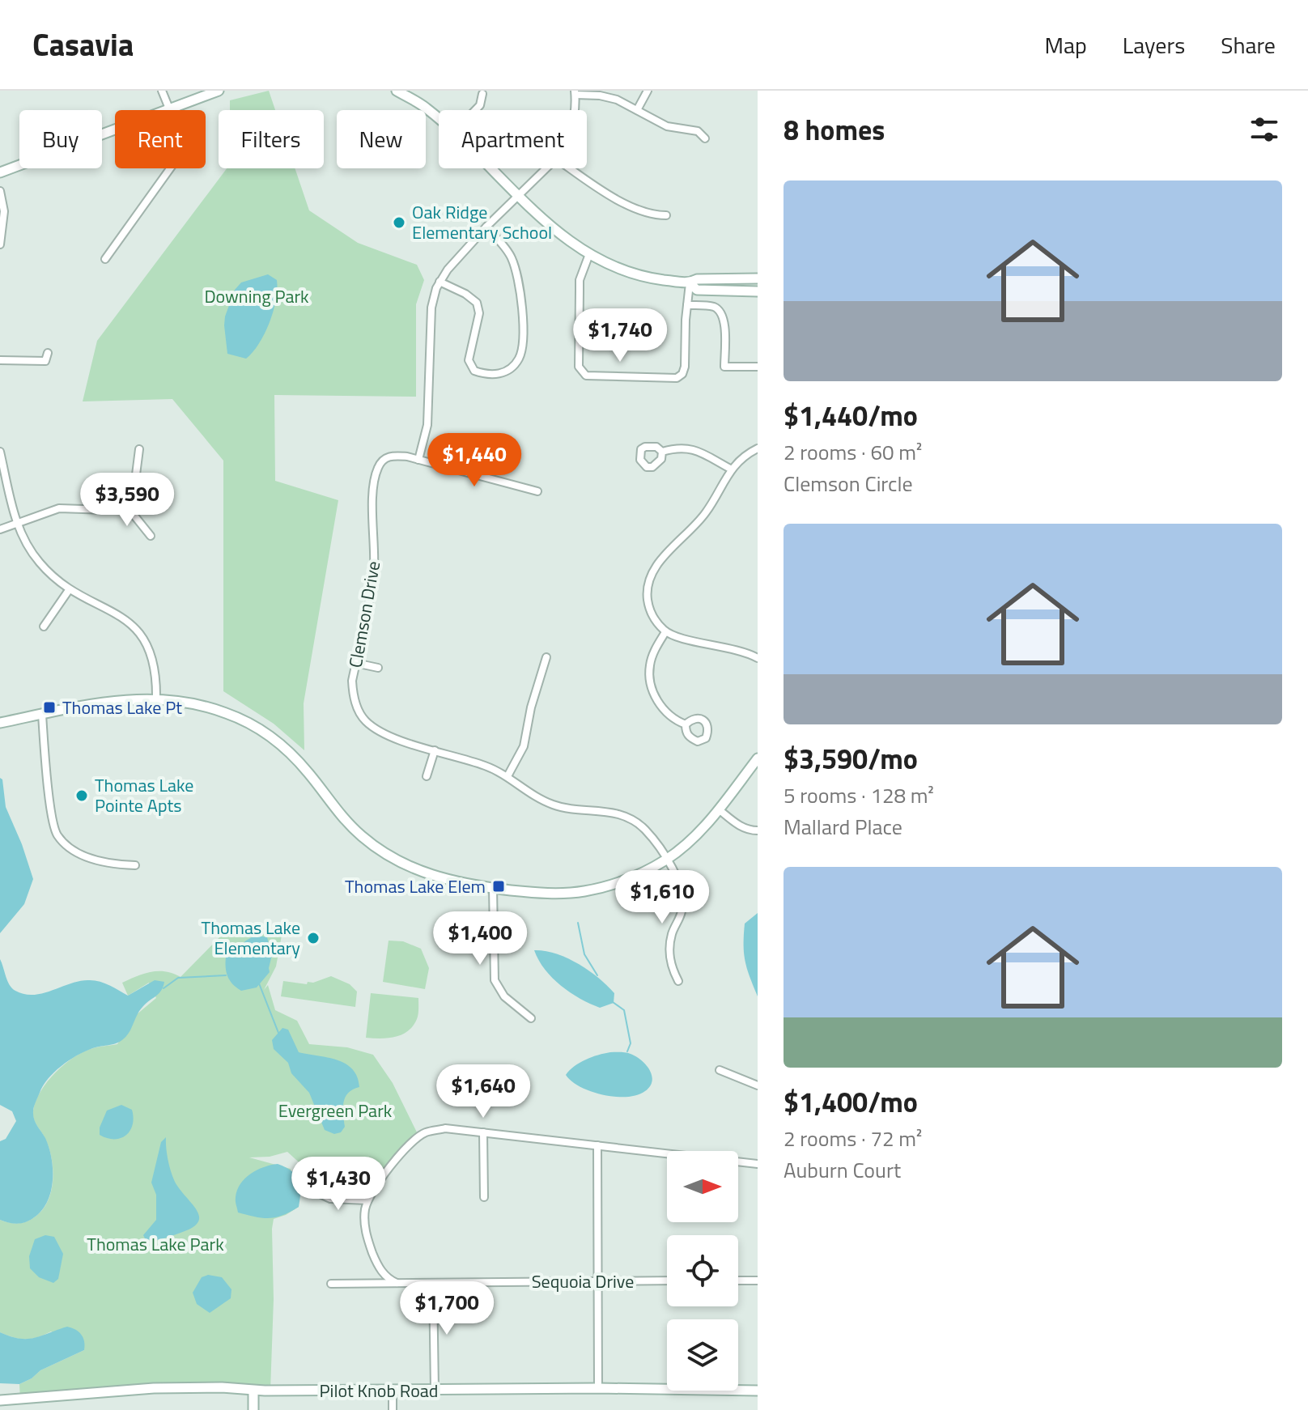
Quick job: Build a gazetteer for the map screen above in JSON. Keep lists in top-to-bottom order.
{
  "streets": {
    "street": ["Clemson Drive", "Sequoia Drive", "Pilot Knob Road"]
  },
  "parks": ["Downing Park", "Evergreen Park", "Thomas Lake Park"],
  "places": {
    "other": ["Oak Ridge Elementary School", "Thomas Lake Pointe Apts", "Thomas Lake Elementary"],
    "transit": ["Thomas Lake Pt", "Thomas Lake Elem"]
  },
  "north": "right",
  "page": {
    "header": "Casavia",
    "nav": ["Map", "Layers", "Share"],
    "heading": "8 homes",
    "chip": [
      "Buy",
      "Rent",
      "Filters",
      "New",
      "Apartment"
    ],
    "list": [
      {
        "name": "$1,440/mo",
        "note": "2 rooms · 60 m² · Clemson Circle"
      },
      {
        "name": "$3,590/mo",
        "note": "5 rooms · 128 m² · Mallard Place"
      },
      {
        "name": "$1,400/mo",
        "note": "2 rooms · 72 m² · Auburn Court"
      }
    ],
    "price": [
      "$1,740",
      "$1,440",
      "$3,590",
      "$1,610",
      "$1,400",
      "$1,640",
      "$1,430",
      "$1,700"
    ]
  }
}
